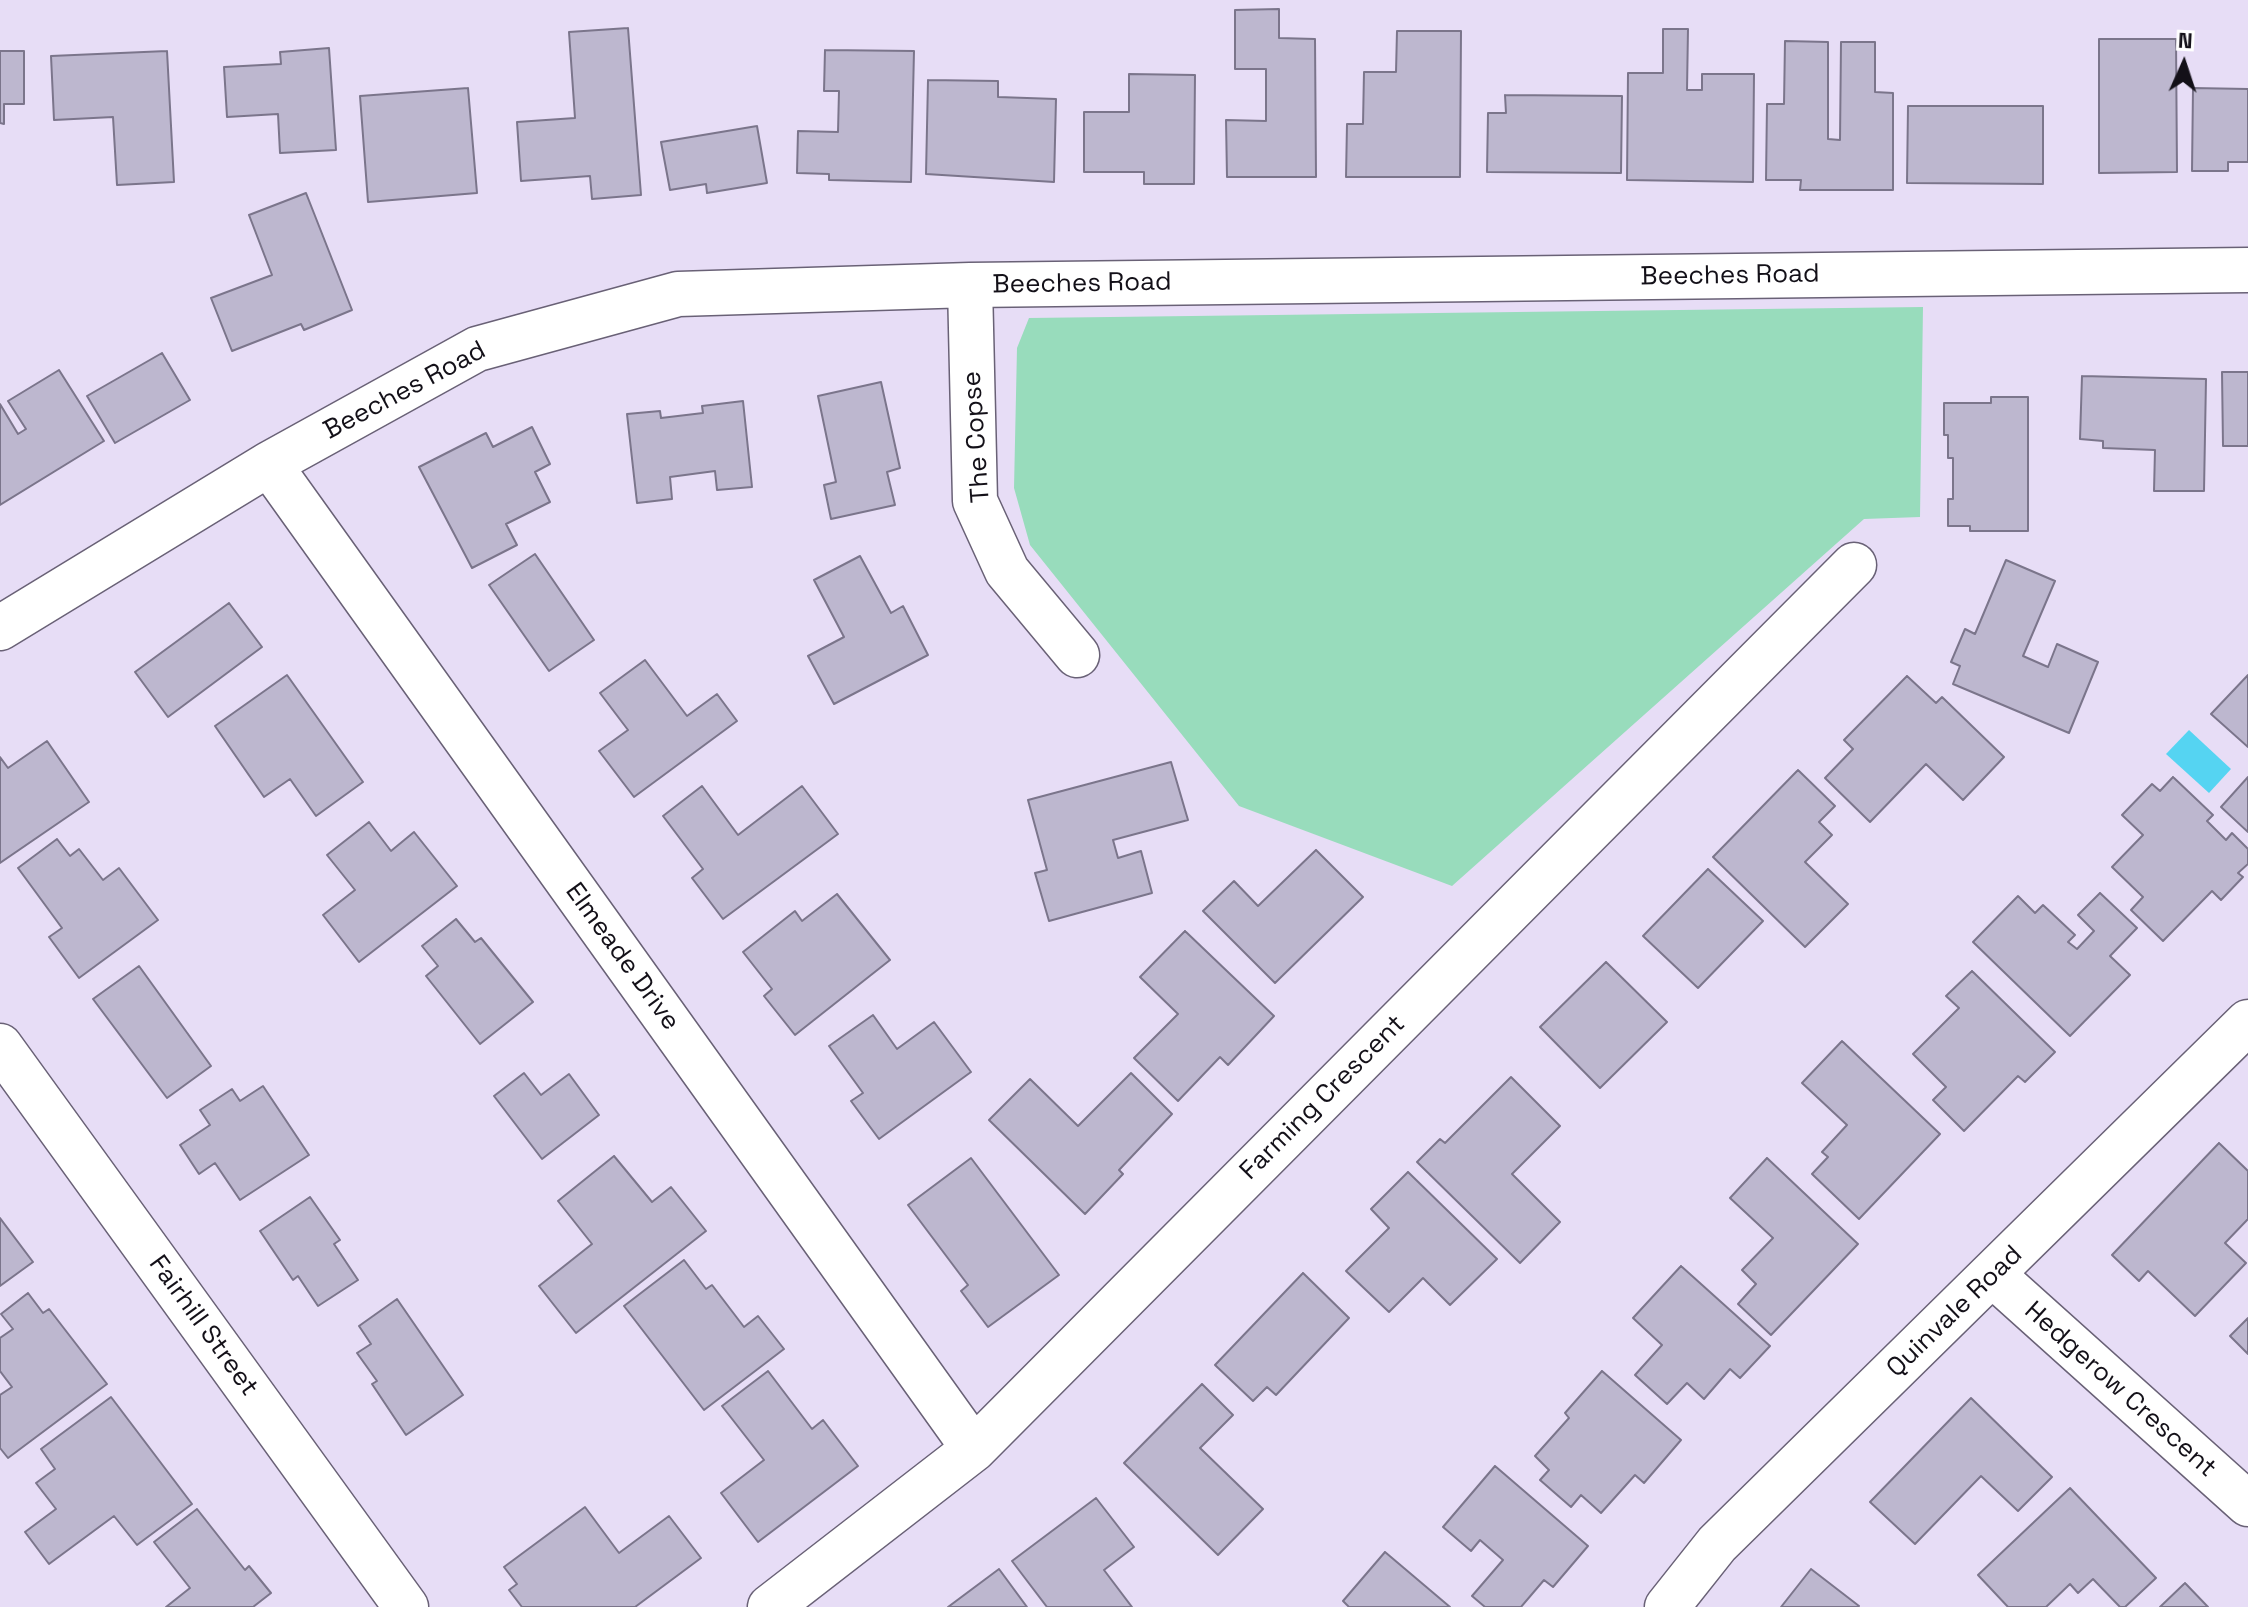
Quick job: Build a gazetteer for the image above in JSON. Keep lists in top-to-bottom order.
{
  "streets": {
    "street": [
      "Beeches Road",
      "The Copse",
      "Elmeade Drive",
      "Farming Crescent",
      "Quinvale Road",
      "Fairhill Street",
      "Hedgerow Crescent"
    ]
  },
  "crossings": [
    ["Beeches Road", "The Copse"],
    ["Beeches Road", "Elmeade Drive"],
    ["Elmeade Drive", "Farming Crescent"],
    ["Quinvale Road", "Hedgerow Crescent"]
  ],
  "north": "top"
}
